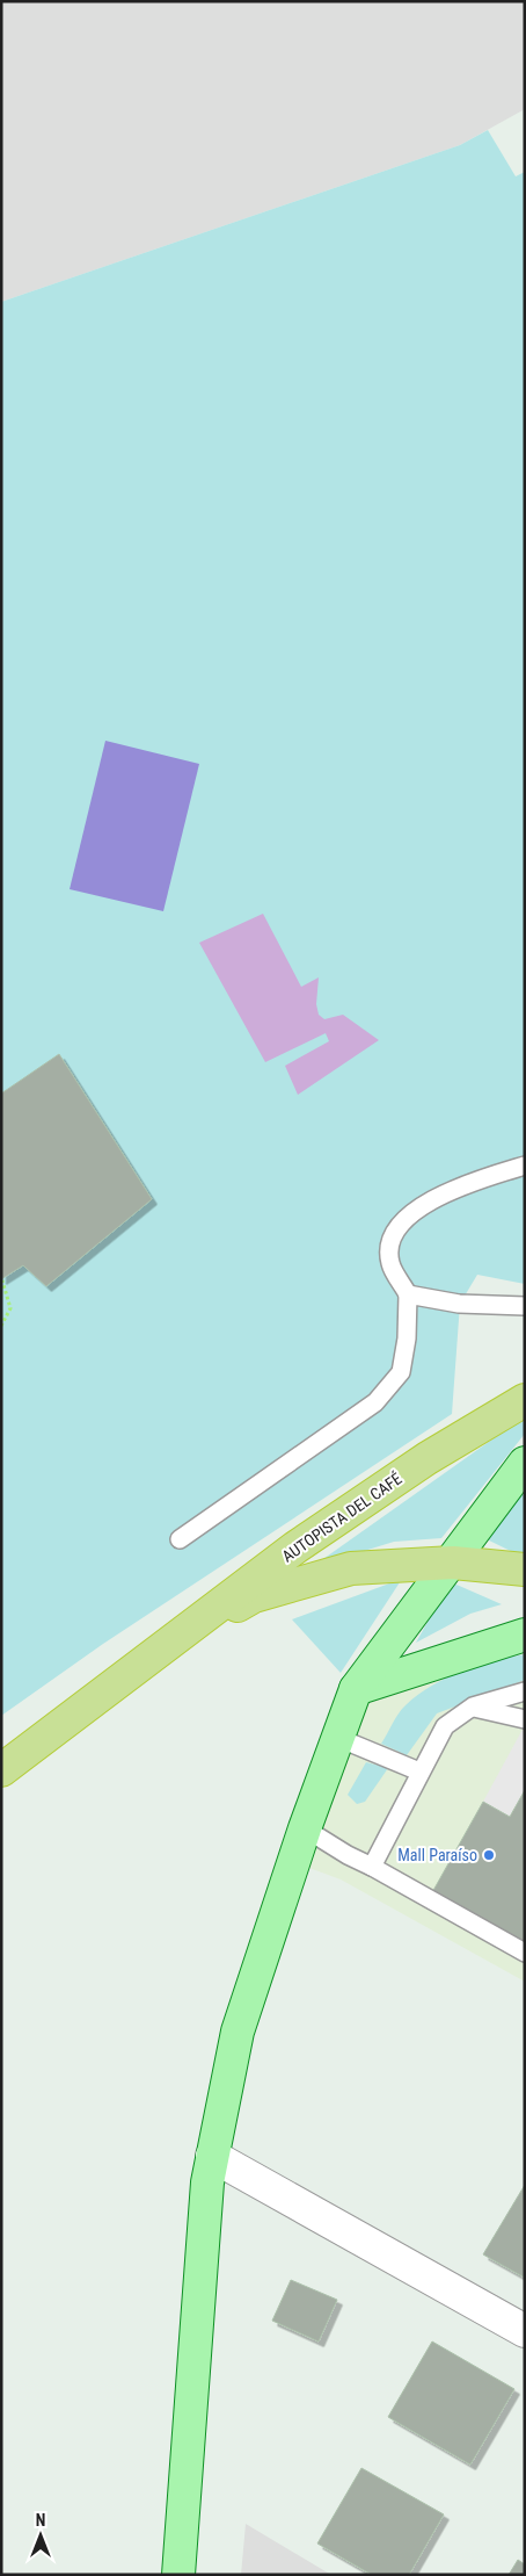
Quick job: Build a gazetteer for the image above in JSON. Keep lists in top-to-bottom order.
{
  "streets": {
    "highway": ["AUTOPISTA DEL CAFÉ"]
  },
  "places": ["Mall Paraíso"],
  "north": "top"
}
